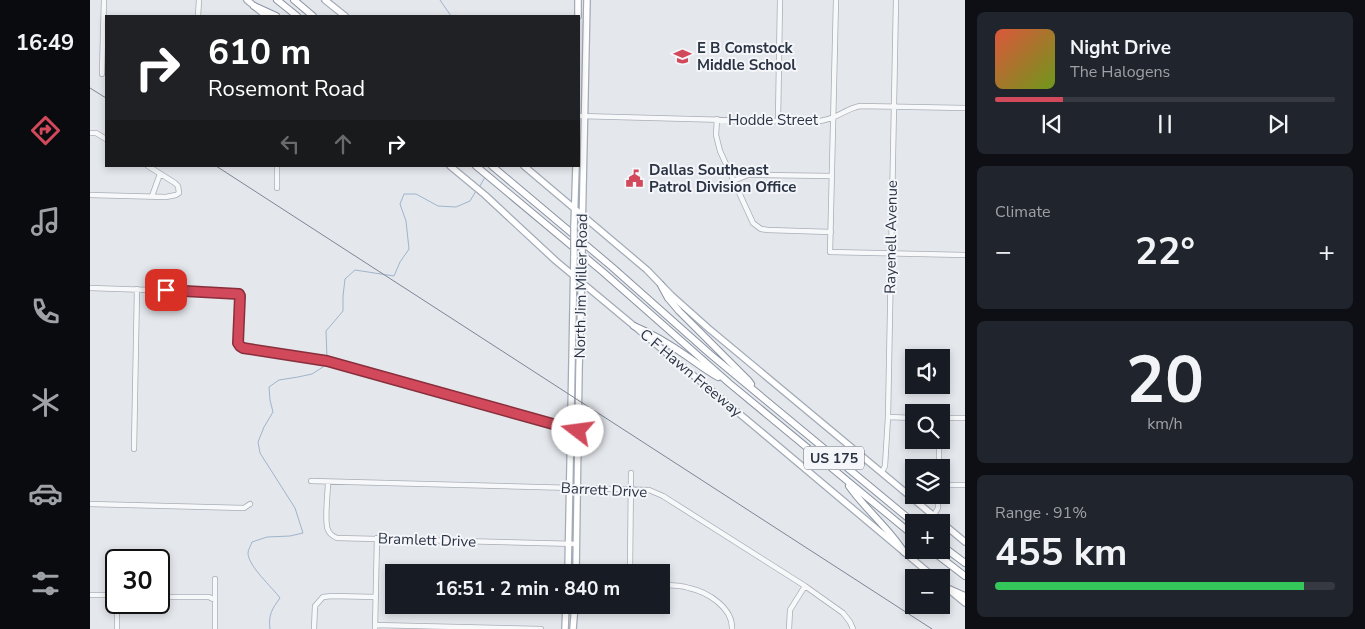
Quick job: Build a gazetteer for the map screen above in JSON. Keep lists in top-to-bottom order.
{
  "streets": {
    "highway": ["C F Hawn Freeway", "US 175"],
    "main road": ["North Jim Miller Road"],
    "street": [
      "Hodde Street",
      "Rayenell Avenue",
      "Barrett Drive",
      "Bramlett Drive"
    ]
  },
  "crossings": [
    ["Hodde Street", "Rayenell Avenue"],
    ["Hodde Street", "North Jim Miller Road"],
    ["North Jim Miller Road", "C F Hawn Freeway"],
    ["North Jim Miller Road", "Barrett Drive"],
    ["North Jim Miller Road", "Bramlett Drive"],
    ["Barrett Drive", "Bramlett Drive"]
  ],
  "places": {
    "school or university": ["E B Comstock Middle School"],
    "public building": ["Dallas Southeast Patrol Division Office"]
  },
  "page": {
    "tabs": "16:49",
    "turn": ["610 m", "Rosemont Road"],
    "song": ["Night Drive", "The Halogens"],
    "tile": [
      "Climate",
      ["20", "km/h"],
      ["Range · 91%", "455 km"]
    ],
    "heat": ["−", "22°", "+"],
    "map_buttons": ["+", "−"],
    "limit": "30",
    "trip": "16:51 · 2 min · 840 m"
  }
}
